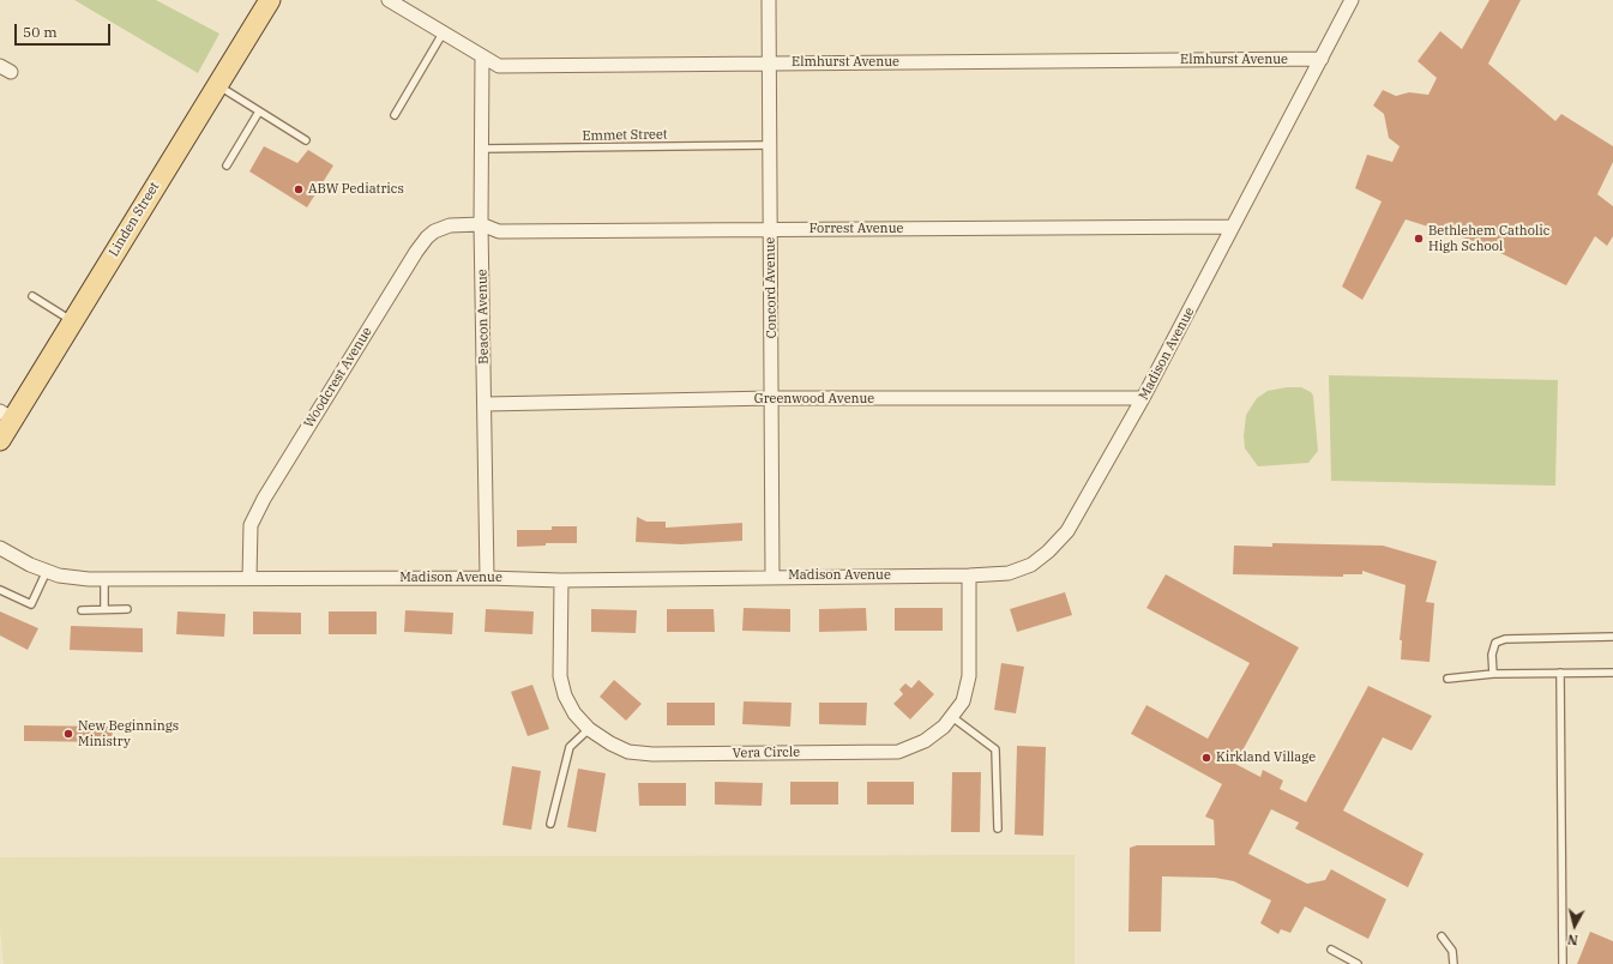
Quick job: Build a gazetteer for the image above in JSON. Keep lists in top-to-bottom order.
{
  "streets": {
    "main road": ["Linden Street"],
    "street": [
      "Elmhurst Avenue",
      "Forrest Avenue",
      "Concord Avenue",
      "Beacon Avenue",
      "Madison Avenue",
      "Woodcrest Avenue",
      "Greenwood Avenue",
      "Vera Circle"
    ],
    "lane": ["Emmet Street"]
  },
  "crossings": [
    ["Elmhurst Avenue", "Concord Avenue"],
    ["Elmhurst Avenue", "Beacon Avenue"],
    ["Elmhurst Avenue", "Madison Avenue"],
    ["Emmet Street", "Concord Avenue"],
    ["Emmet Street", "Beacon Avenue"],
    ["Forrest Avenue", "Concord Avenue"],
    ["Forrest Avenue", "Beacon Avenue"],
    ["Forrest Avenue", "Madison Avenue"],
    ["Forrest Avenue", "Woodcrest Avenue"],
    ["Concord Avenue", "Madison Avenue"],
    ["Concord Avenue", "Greenwood Avenue"],
    ["Beacon Avenue", "Madison Avenue"],
    ["Beacon Avenue", "Woodcrest Avenue"],
    ["Beacon Avenue", "Greenwood Avenue"],
    ["Madison Avenue", "Woodcrest Avenue"],
    ["Madison Avenue", "Greenwood Avenue"],
    ["Madison Avenue", "Vera Circle"]
  ],
  "places": [
    "ABW Pediatrics",
    "Bethlehem Catholic High School",
    "New Beginnings Ministry",
    "Kirkland Village"
  ],
  "scale_bar": "50 m",
  "north": "bottom"
}
